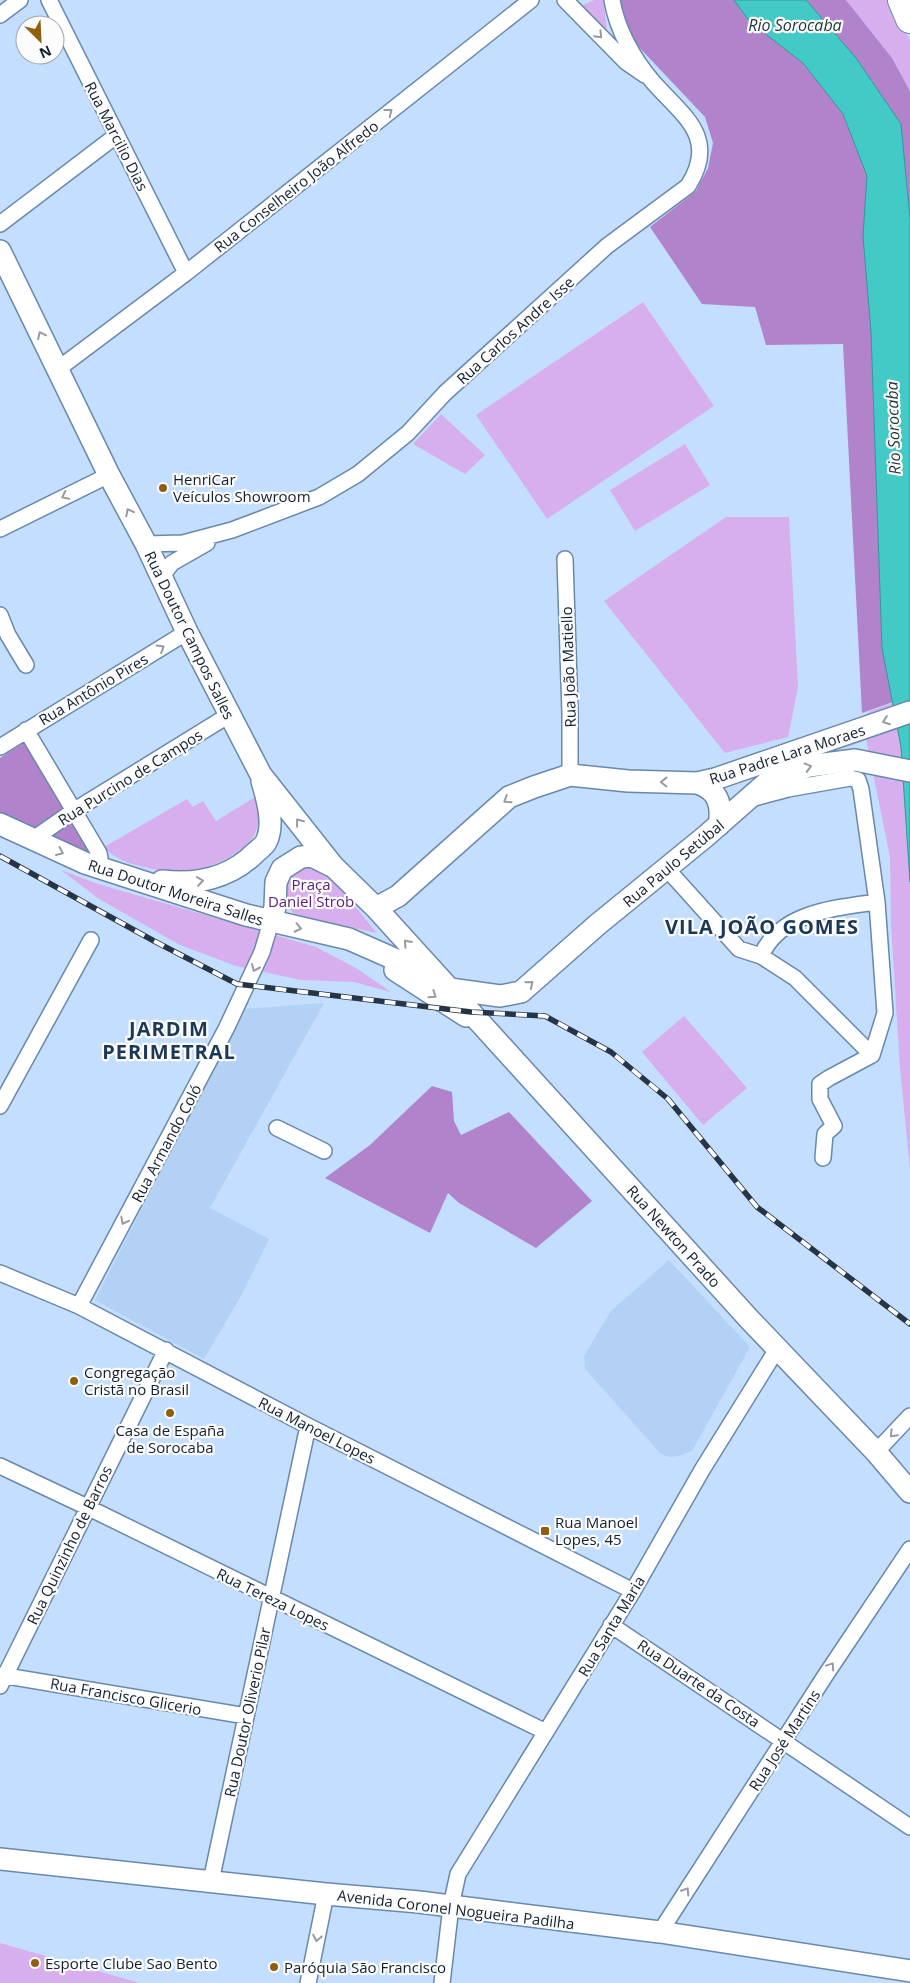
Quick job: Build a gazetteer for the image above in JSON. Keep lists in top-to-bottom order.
{
  "streets": {
    "main road": [
      "Rua Doutor Campos Salles",
      "Rua Padre Lara Moraes",
      "Rua Paulo Setúbal",
      "Rua Doutor Moreira Salles",
      "Rua Newton Prado",
      "Avenida Coronel Nogueira Padilha"
    ],
    "street": [
      "Rua Marcilio Dias",
      "Rua Conselheiro João Alfredo",
      "Rua Carlos Andre Isse",
      "Rua João Matiello",
      "Rua Antônio Pires",
      "Rua Purcino de Campos",
      "Rua Armando Coló",
      "Rua Manoel Lopes",
      "Rua Quinzinho de Barros",
      "Rua Tereza Lopes",
      "Rua Santa Maria",
      "Rua Duarte da Costa",
      "Rua Francisco Glicerio",
      "Rua Doutor Oliverio Pilar",
      "Rua José Martins"
    ]
  },
  "crossings": [
    ["Rua Marcilio Dias", "Rua Conselheiro João Alfredo"],
    ["Rua Conselheiro João Alfredo", "Rua Doutor Campos Salles"],
    ["Rua Carlos Andre Isse", "Rua Doutor Campos Salles"],
    ["Rua Doutor Campos Salles", "Rua Antônio Pires"],
    ["Rua Doutor Campos Salles", "Rua Padre Lara Moraes"],
    ["Rua Doutor Campos Salles", "Rua Purcino de Campos"],
    ["Rua Doutor Campos Salles", "Rua Paulo Setúbal"],
    ["Rua Doutor Campos Salles", "Rua Doutor Moreira Salles"],
    ["Rua Doutor Campos Salles", "Rua Newton Prado"],
    ["Rua João Matiello", "Rua Padre Lara Moraes"],
    ["Rua Purcino de Campos", "Rua Doutor Moreira Salles"],
    ["Rua Paulo Setúbal", "Rua Doutor Moreira Salles"],
    ["Rua Paulo Setúbal", "Rua Newton Prado"],
    ["Rua Doutor Moreira Salles", "Rua Armando Coló"],
    ["Rua Doutor Moreira Salles", "Rua Newton Prado"],
    ["Rua Armando Coló", "Rua Manoel Lopes"],
    ["Rua Newton Prado", "Rua Santa Maria"],
    ["Rua Manoel Lopes", "Rua Quinzinho de Barros"],
    ["Rua Manoel Lopes", "Rua Santa Maria"],
    ["Rua Manoel Lopes", "Rua Doutor Oliverio Pilar"],
    ["Rua Quinzinho de Barros", "Rua Tereza Lopes"],
    ["Rua Quinzinho de Barros", "Rua Francisco Glicerio"],
    ["Rua Tereza Lopes", "Rua Santa Maria"],
    ["Rua Tereza Lopes", "Rua Doutor Oliverio Pilar"],
    ["Rua Santa Maria", "Rua Duarte da Costa"],
    ["Rua Santa Maria", "Avenida Coronel Nogueira Padilha"],
    ["Rua Duarte da Costa", "Rua José Martins"],
    ["Rua Francisco Glicerio", "Rua Doutor Oliverio Pilar"],
    ["Rua Doutor Oliverio Pilar", "Avenida Coronel Nogueira Padilha"],
    ["Rua José Martins", "Avenida Coronel Nogueira Padilha"]
  ],
  "one_way": [
    "Rua Conselheiro João Alfredo",
    "Rua Doutor Campos Salles",
    "Rua Antônio Pires",
    "Rua Padre Lara Moraes",
    "Rua Paulo Setúbal",
    "Rua Armando Coló",
    "Rua José Martins"
  ],
  "districts": ["VILA JOÃO GOMES", "JARDIM PERIMETRAL"],
  "water": ["Rio Sorocaba"],
  "parks": ["Praça Daniel Strob"],
  "places": {
    "other": [
      "HenriCar Veículos Showroom",
      "Congregação Cristã no Brasil",
      "Casa de España de Sorocaba",
      "Esporte Clube Sao Bento",
      "Paróquia São Francisco"
    ],
    "transit": ["Rua Manoel Lopes, 45"]
  },
  "north": "bottom right"
}
